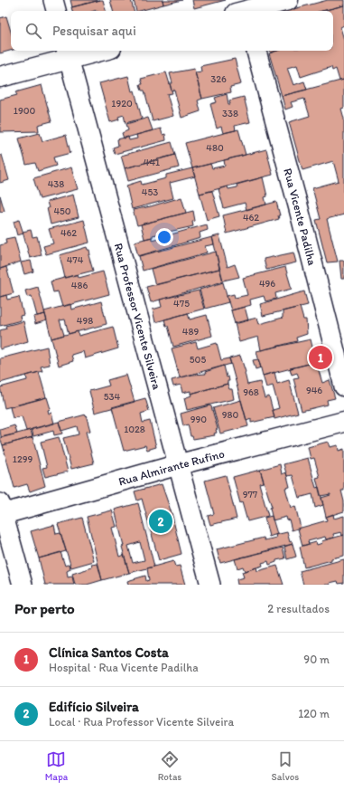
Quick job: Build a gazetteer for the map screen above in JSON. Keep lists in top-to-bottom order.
{
  "streets": {
    "street": ["Rua Vicente Padilha", "Rua Professor Vicente Silveira", "Rua Almirante Rufino"]
  },
  "crossings": [
    ["Rua Professor Vicente Silveira", "Rua Almirante Rufino"]
  ],
  "house_numbers": [
    "326",
    "1920",
    "1900",
    "338",
    "480",
    "441",
    "438",
    "453",
    "450",
    "462",
    "462",
    "474",
    "496",
    "486",
    "475",
    "498",
    "489",
    "505",
    "946",
    "968",
    "534",
    "980",
    "990",
    "1028",
    "1299",
    "977"
  ],
  "page": {
    "search": "Pesquisar aqui",
    "pins": ["1", "2"],
    "heading": ["Por perto", "2 resultados"],
    "list": [
      {
        "mark": "1",
        "name": "Clínica Santos Costa",
        "note": "Hospital · Rua Vicente Padilha",
        "value": "90 m"
      },
      {
        "mark": "2",
        "name": "Edifício Silveira",
        "note": "Local · Rua Professor Vicente Silveira",
        "value": "120 m"
      }
    ],
    "nav": ["Mapa", "Rotas", "Salvos"]
  }
}
